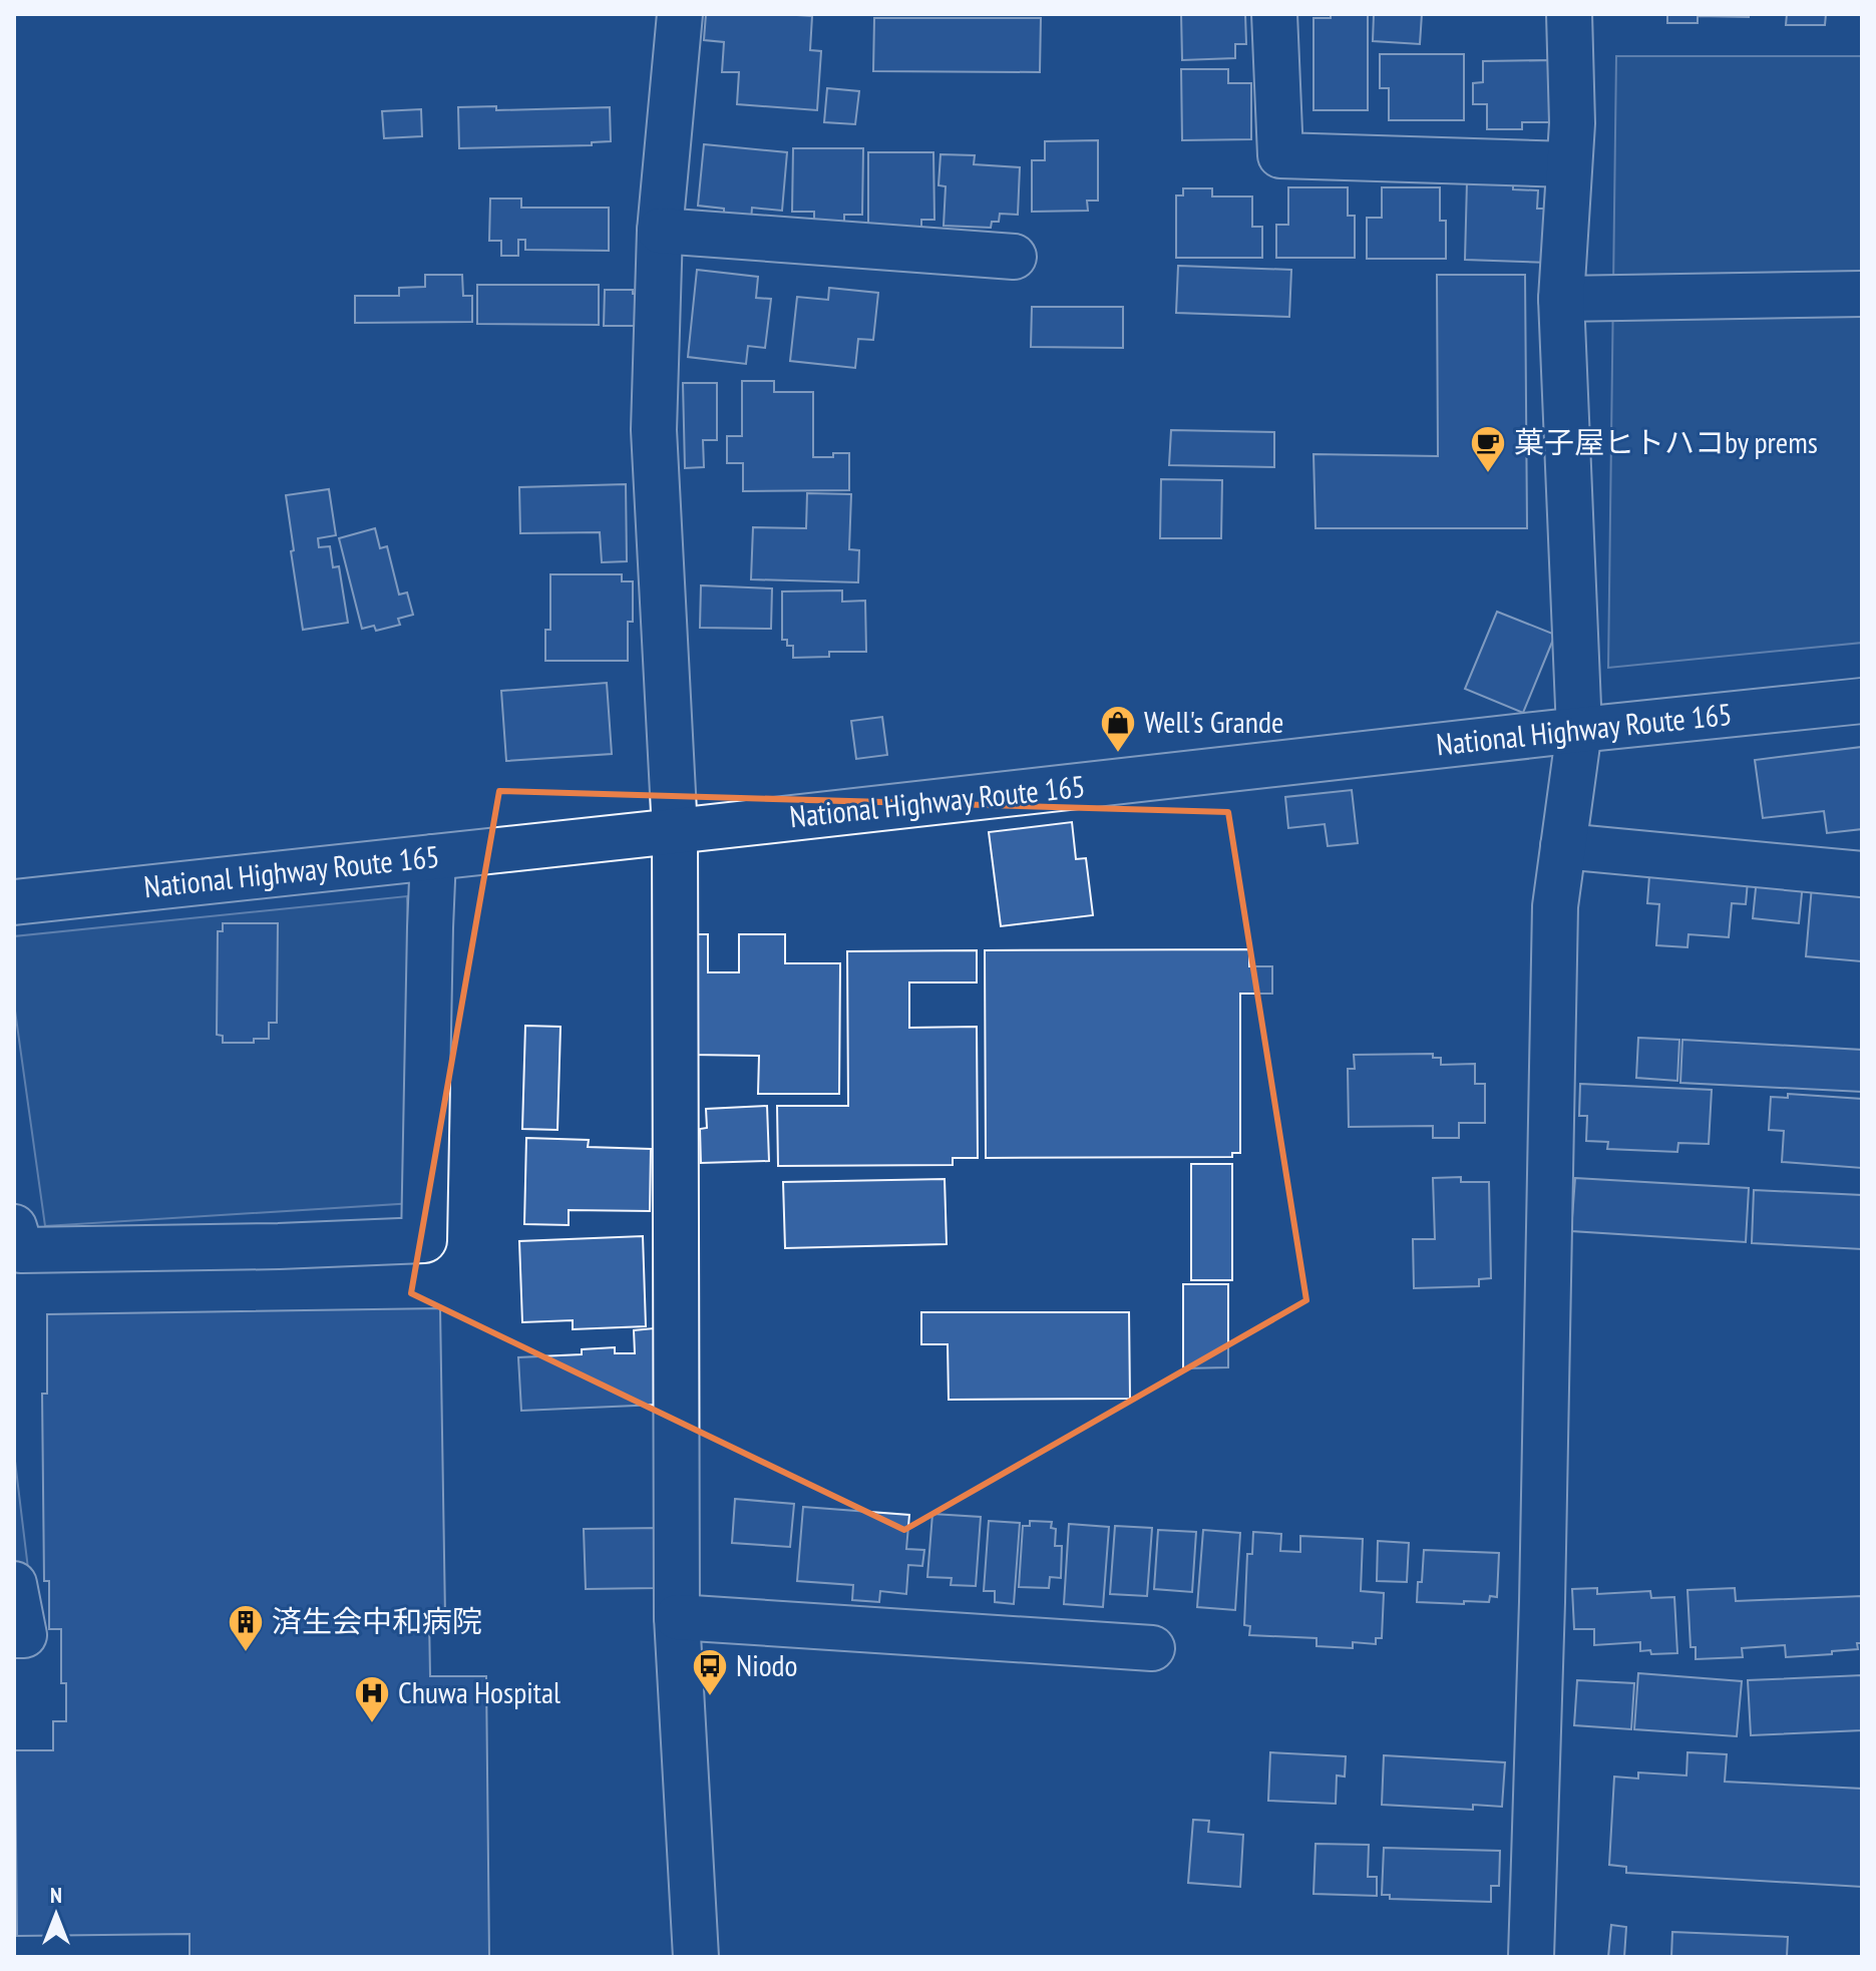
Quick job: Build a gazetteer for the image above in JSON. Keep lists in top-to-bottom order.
{
  "streets": {
    "main road": ["National Highway Route 165"]
  },
  "places": {
    "cafe": ["菓子屋ヒトハコby prems"],
    "shop": ["Well's Grande"],
    "building": ["済生会中和病院"],
    "bus stop": ["Niodo"],
    "hospital": ["Chuwa Hospital"]
  },
  "north": "top"
}
